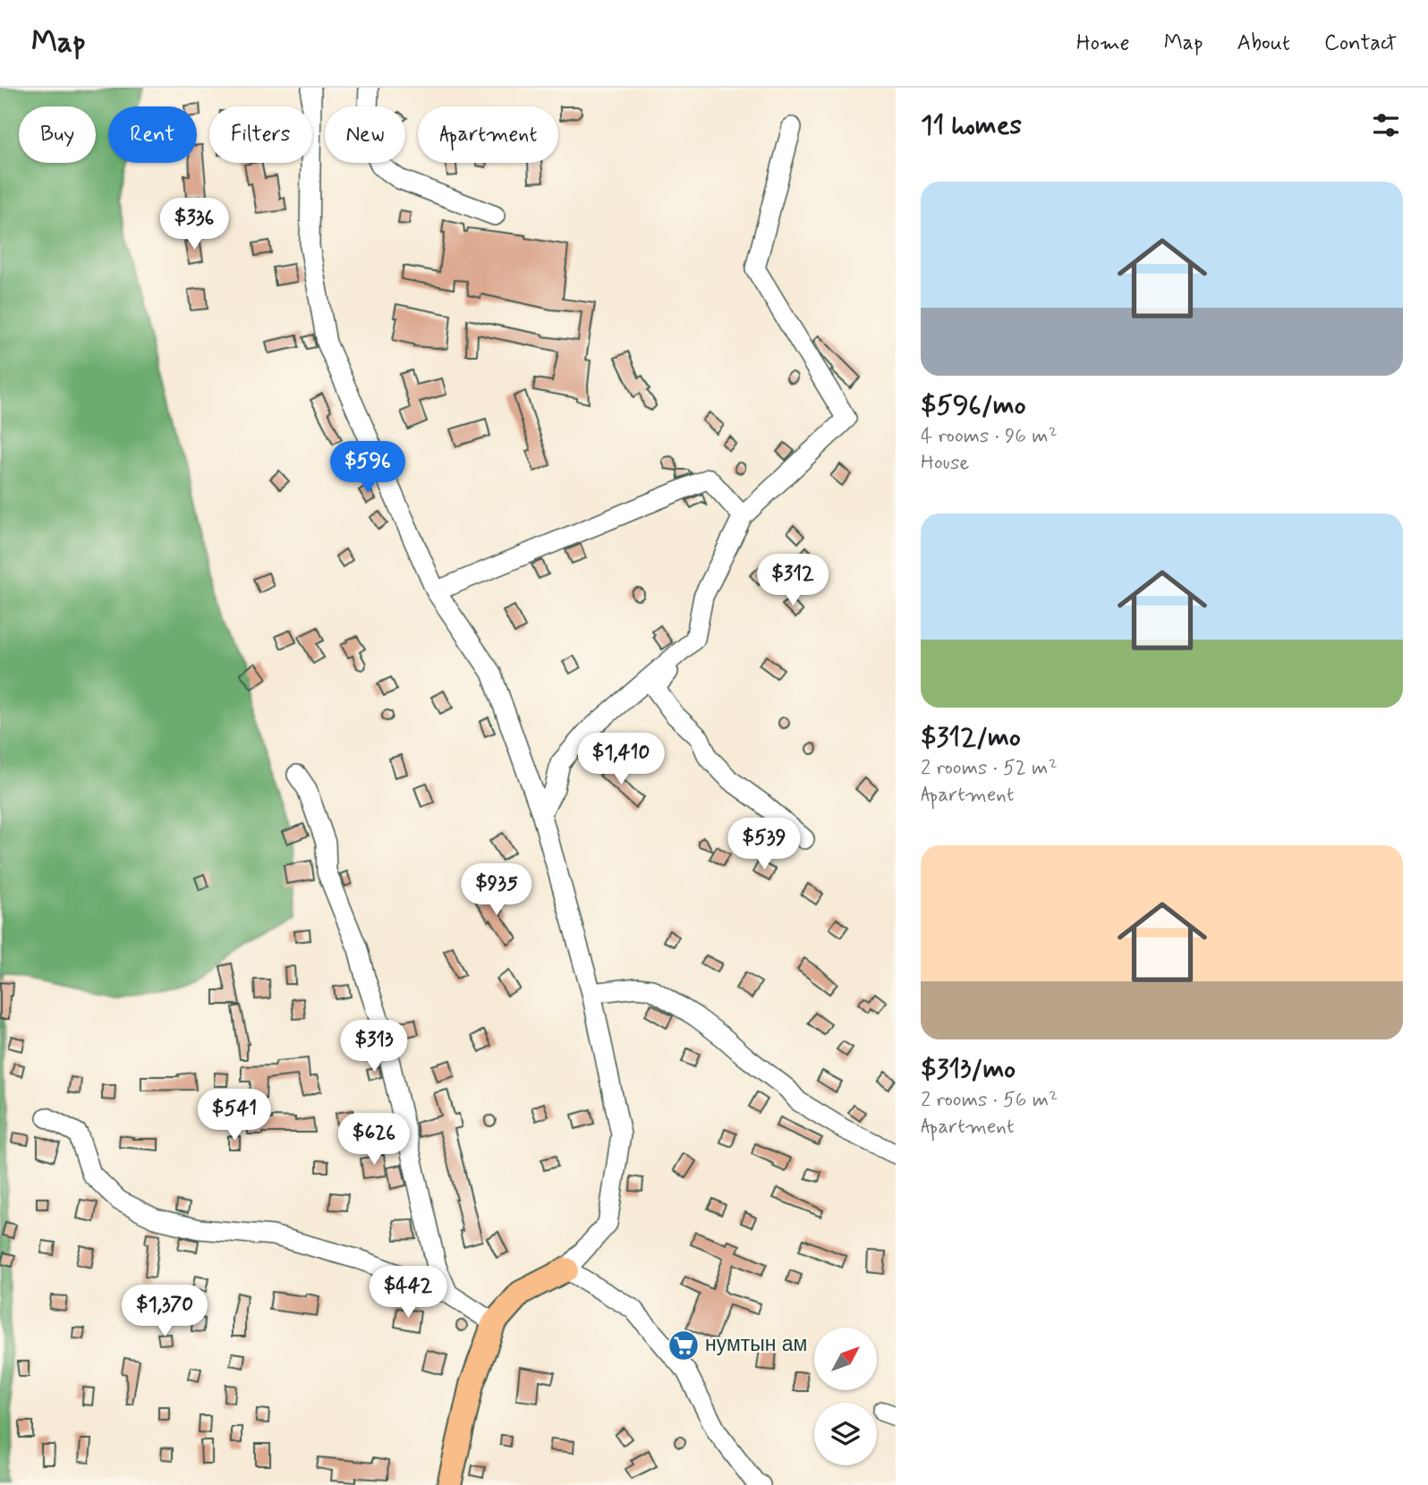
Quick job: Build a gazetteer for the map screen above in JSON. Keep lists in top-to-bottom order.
{
  "places": {
    "supermarket": ["нумтын ам"]
  },
  "north": "top right",
  "page": {
    "header": "Map",
    "nav": [
      "Home",
      "Map",
      "About",
      "Contact"
    ],
    "heading": "11 homes",
    "chip": [
      "Buy",
      "Rent",
      "Filters",
      "New",
      "Apartment"
    ],
    "list": [
      {
        "name": "$596/mo",
        "note": "4 rooms · 96 m² · House"
      },
      {
        "name": "$312/mo",
        "note": "2 rooms · 52 m² · Apartment"
      },
      {
        "name": "$313/mo",
        "note": "2 rooms · 56 m² · Apartment"
      }
    ],
    "price": [
      "$336",
      "$596",
      "$312",
      "$1,410",
      "$539",
      "$935",
      "$313",
      "$541",
      "$626",
      "$442",
      "$1,370"
    ]
  }
}
